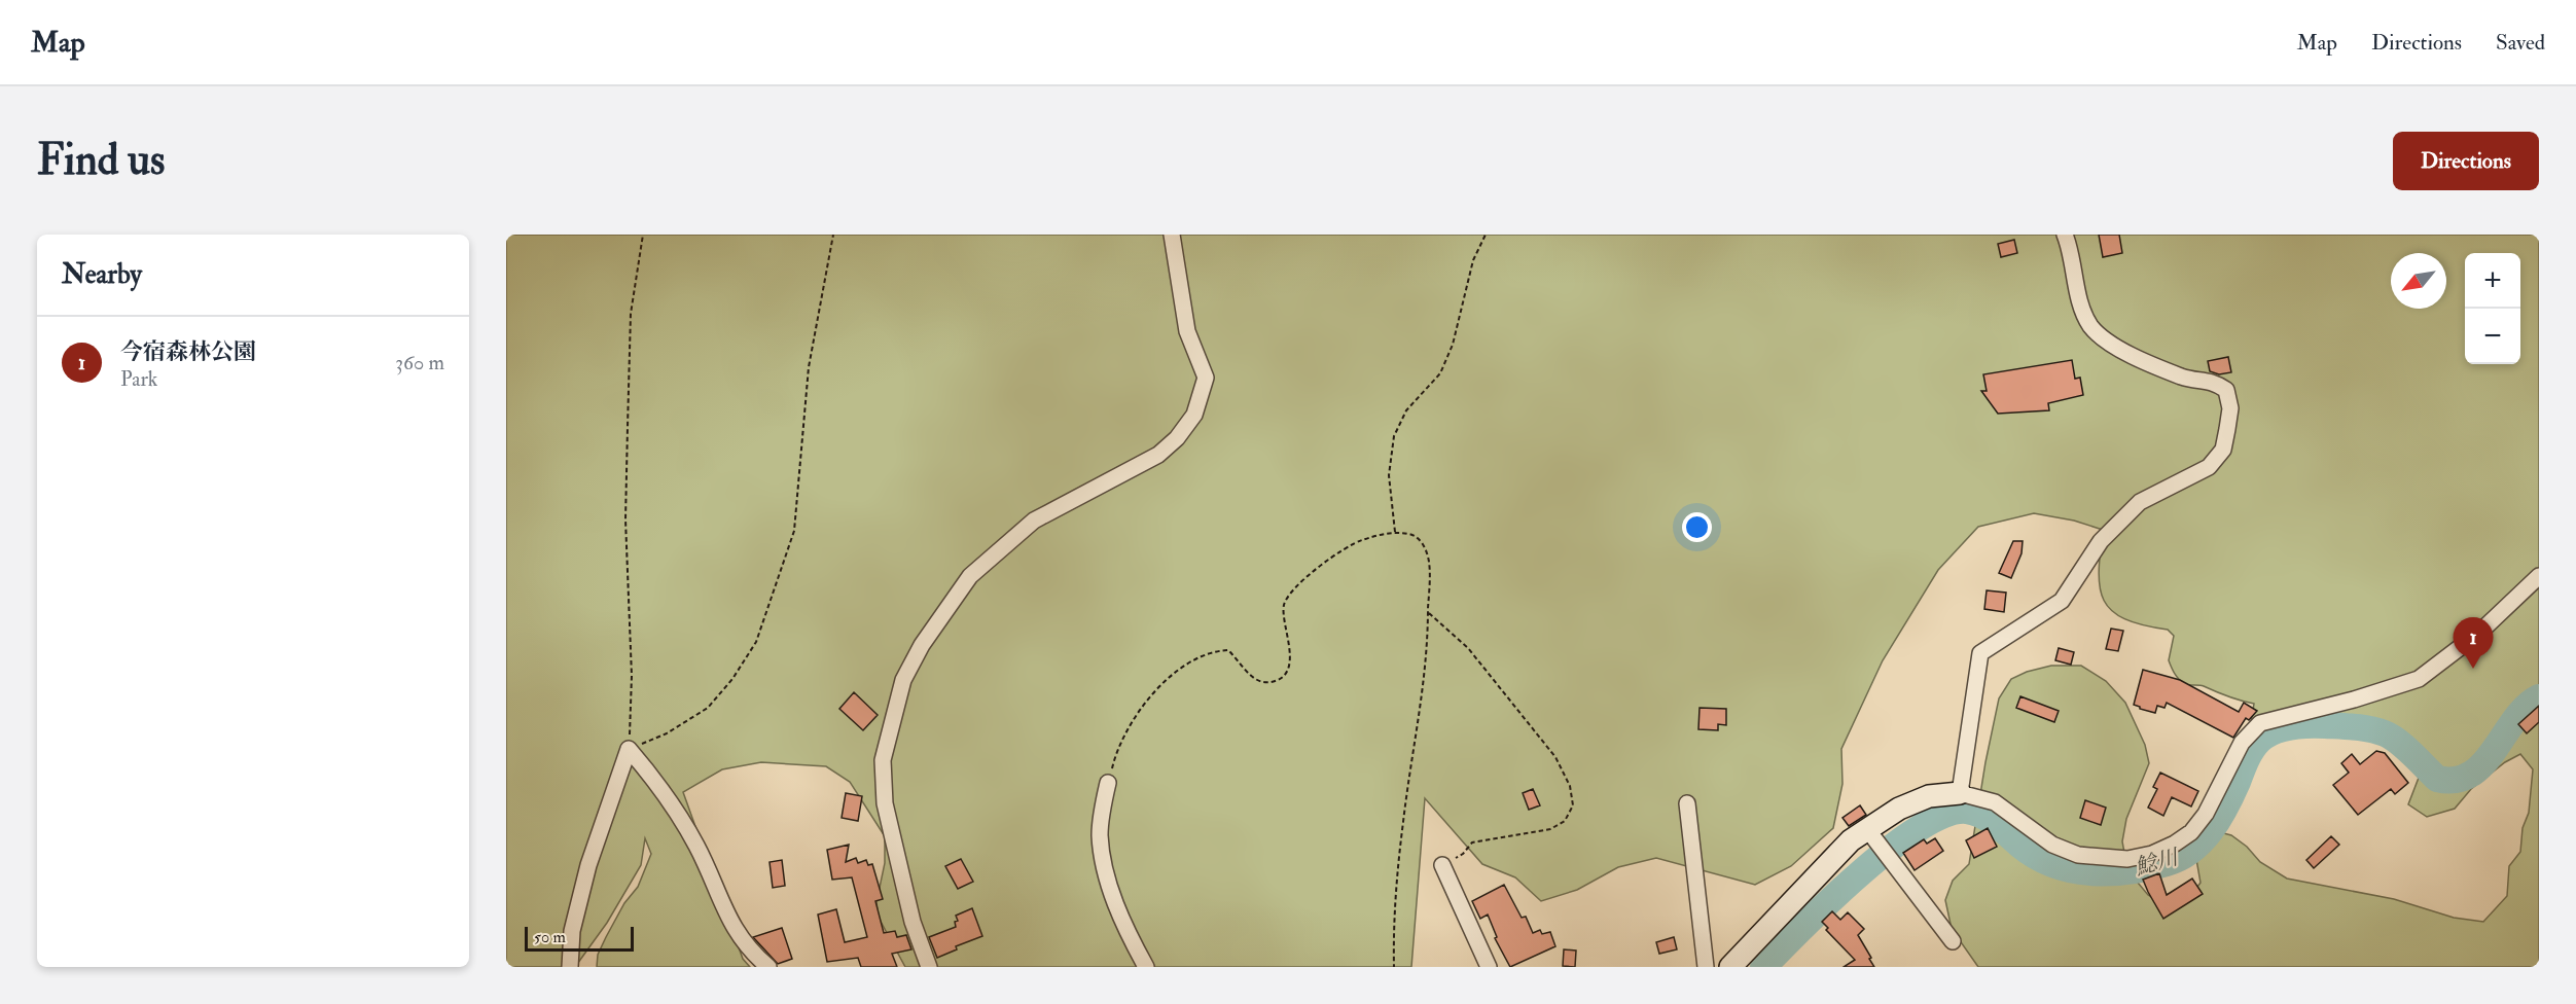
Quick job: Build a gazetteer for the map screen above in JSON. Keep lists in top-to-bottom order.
{
  "water": ["鯰川"],
  "scale_bar": "50 m",
  "north": "bottom left",
  "page": {
    "header": "Map",
    "nav": ["Map", "Directions", "Saved"],
    "buttons": "Directions",
    "title": "Find us",
    "heading": "Nearby",
    "map_buttons": ["+", "−"],
    "list": [
      {
        "mark": "1",
        "name": "今宿森林公園",
        "note": "Park",
        "value": "360 m"
      }
    ],
    "pins": "1",
    "scale": "50 m"
  }
}
